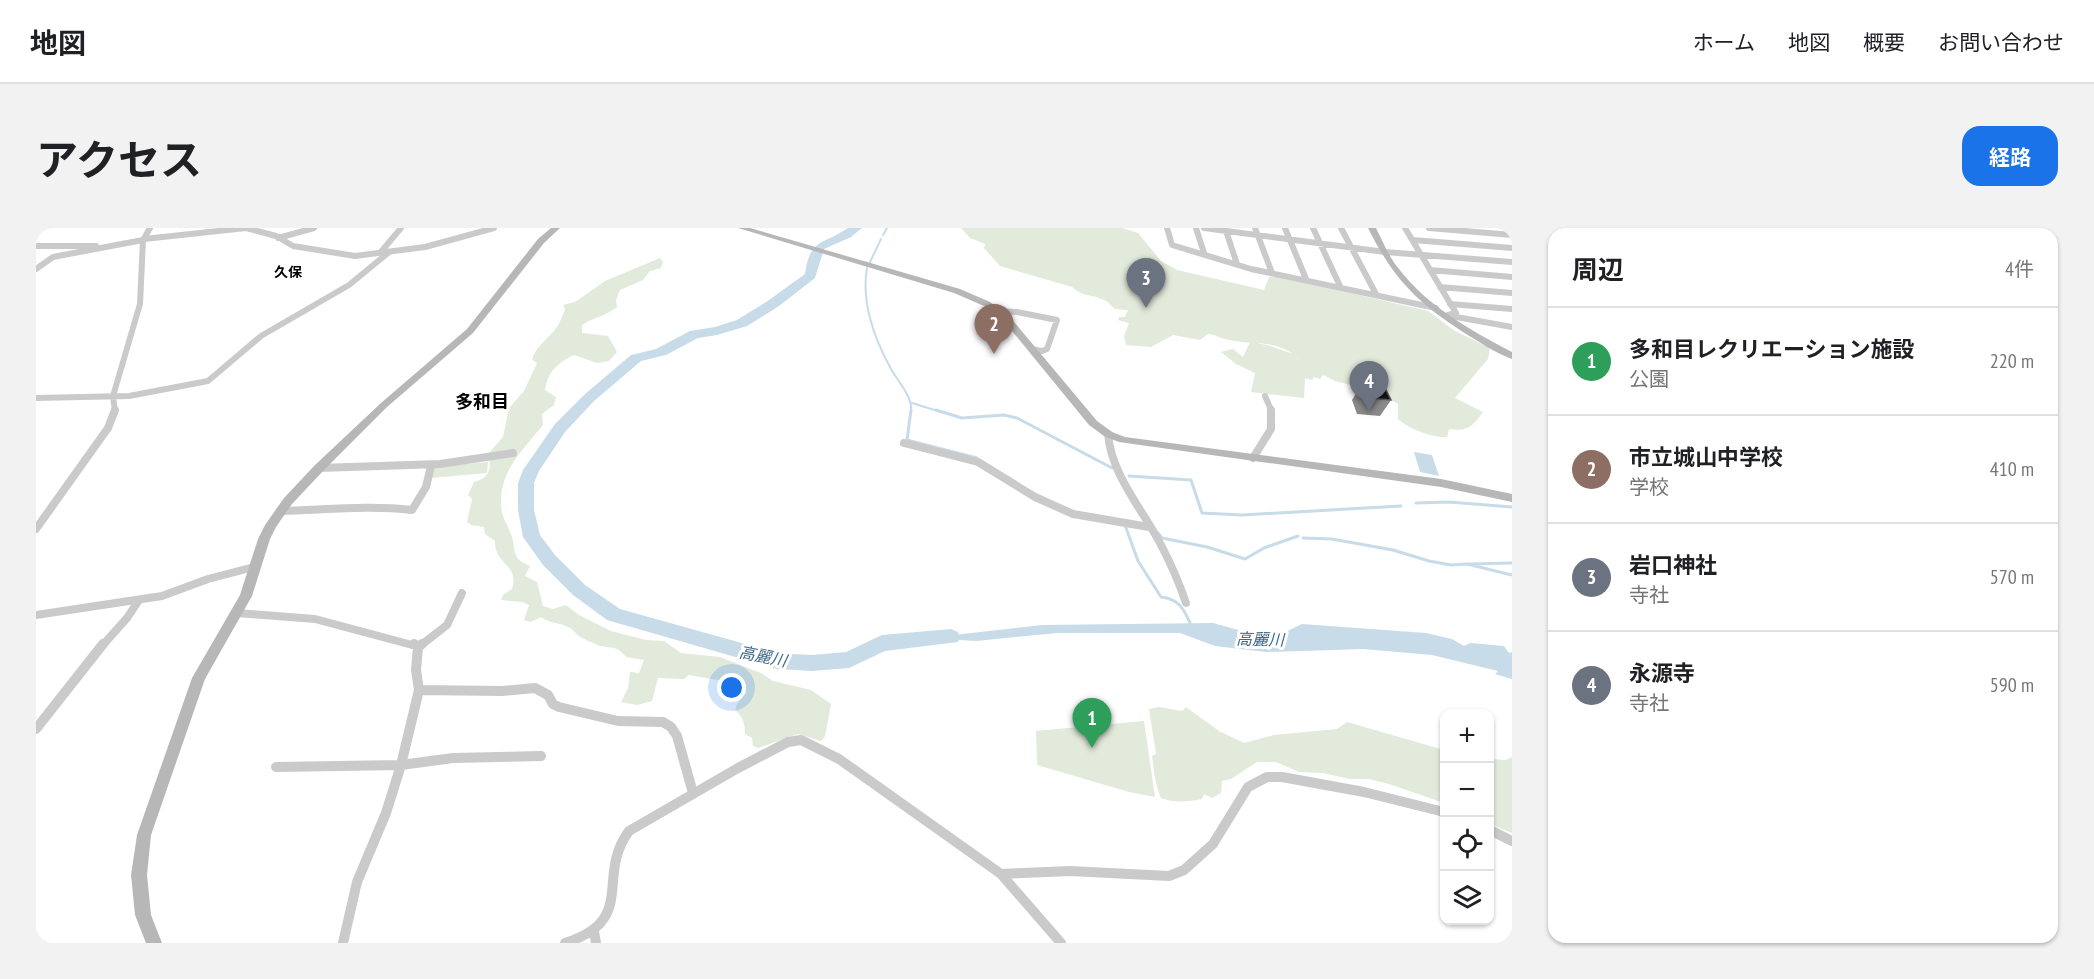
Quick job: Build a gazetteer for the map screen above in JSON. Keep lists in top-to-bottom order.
{
  "districts": ["久保", "多和目"],
  "water": ["高麗川"],
  "page": {
    "header": "地図",
    "nav": [
      "ホーム",
      "地図",
      "概要",
      "お問い合わせ"
    ],
    "title": "アクセス",
    "buttons": "経路",
    "heading": ["周辺", "4件"],
    "pins": [
      "3",
      "2",
      "4",
      "1"
    ],
    "list": [
      {
        "mark": "1",
        "name": "多和目レクリエーション施設",
        "note": "公園",
        "value": "220 m"
      },
      {
        "mark": "2",
        "name": "市立城山中学校",
        "note": "学校",
        "value": "410 m"
      },
      {
        "mark": "3",
        "name": "岩口神社",
        "note": "寺社",
        "value": "570 m"
      },
      {
        "mark": "4",
        "name": "永源寺",
        "note": "寺社",
        "value": "590 m"
      }
    ],
    "map_buttons": ["+", "−"]
  }
}
